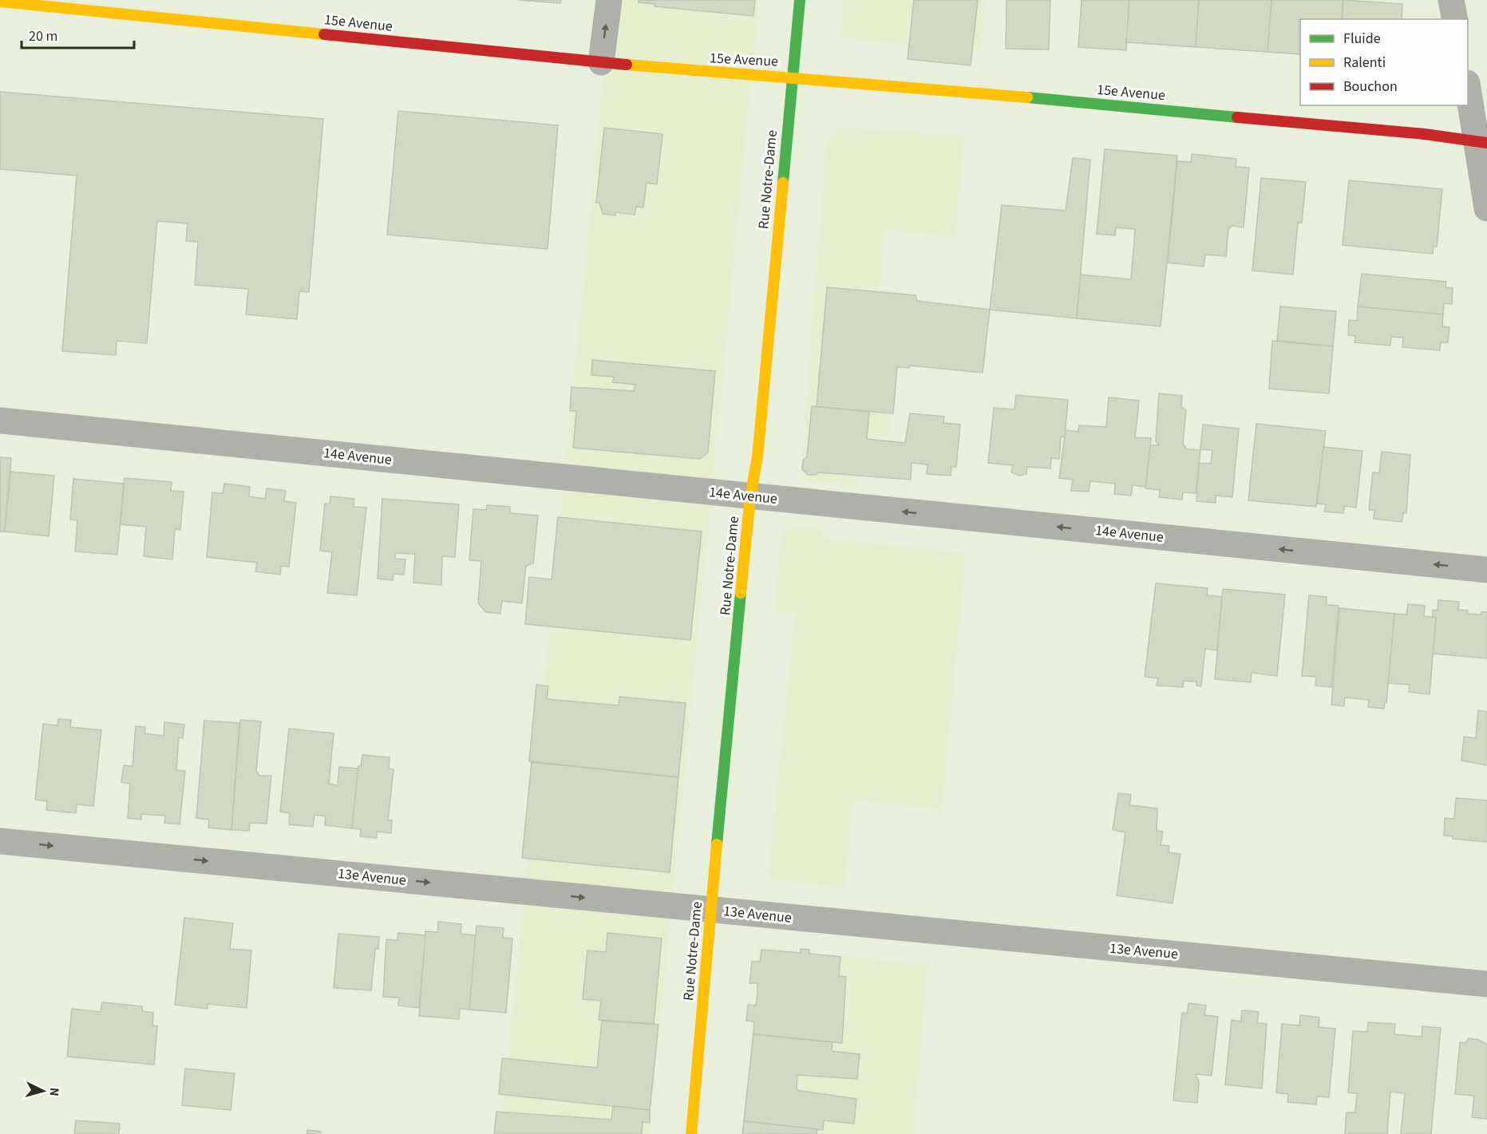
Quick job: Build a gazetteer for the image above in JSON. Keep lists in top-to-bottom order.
{
  "streets": {
    "street": [
      "15e Avenue",
      "Rue Notre-Dame",
      "14e Avenue",
      "13e Avenue"
    ]
  },
  "crossings": [
    ["15e Avenue", "Rue Notre-Dame"],
    ["Rue Notre-Dame", "14e Avenue"],
    ["Rue Notre-Dame", "13e Avenue"]
  ],
  "one_way": ["14e Avenue", "13e Avenue"],
  "legend": ["Fluide", "Ralenti", "Bouchon"],
  "scale_bar": "20 m",
  "north": "right"
}
